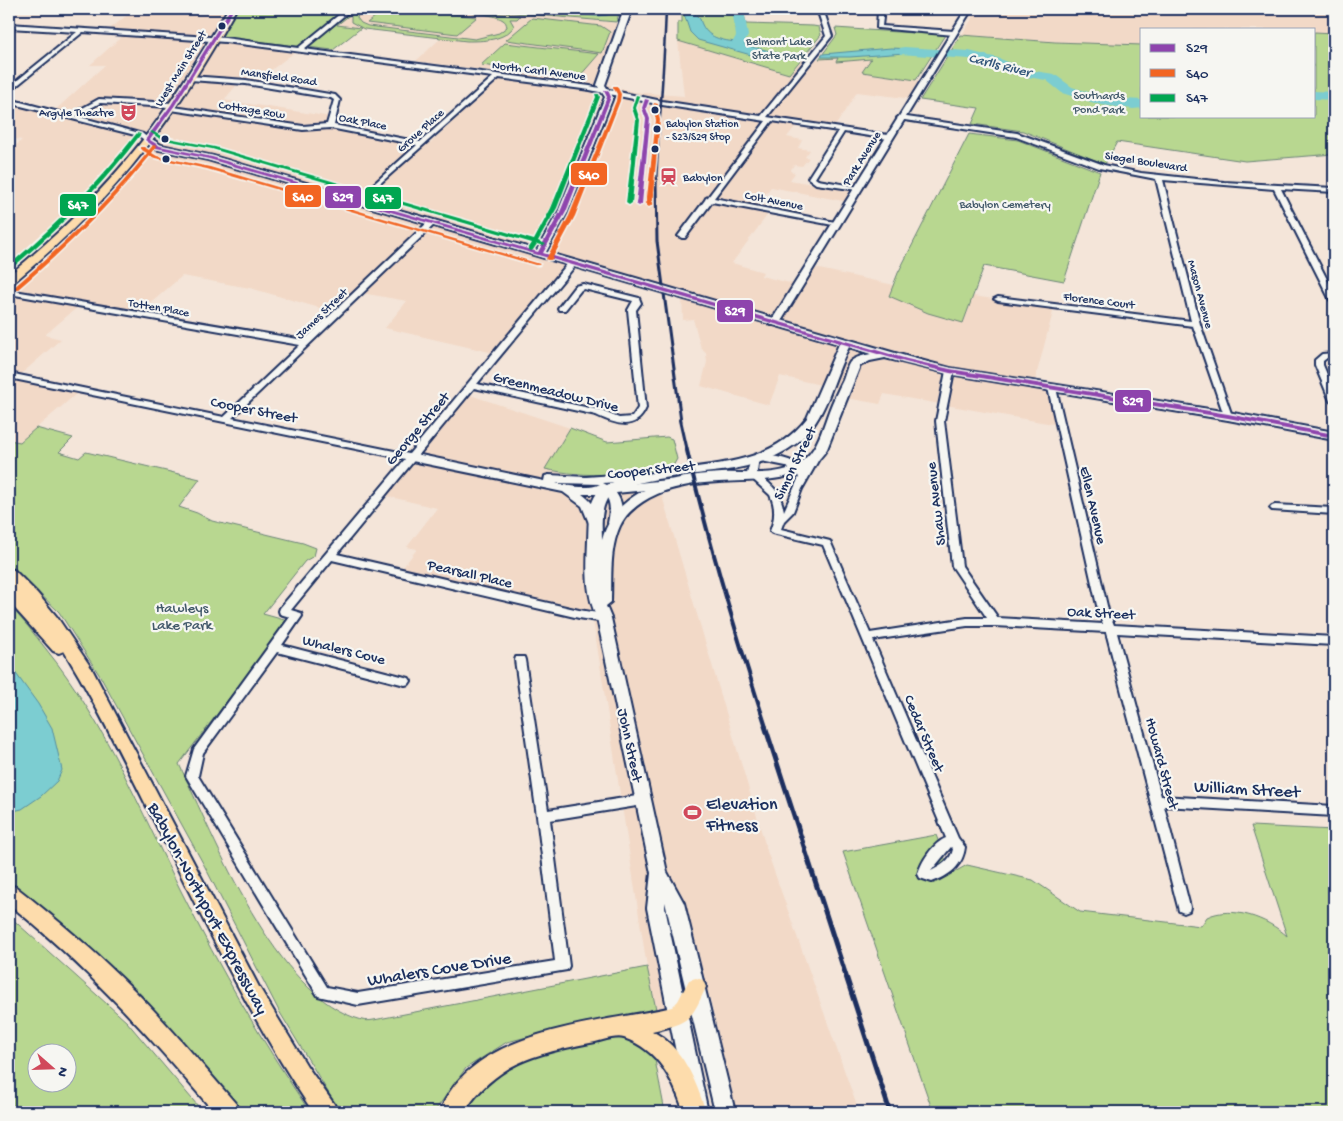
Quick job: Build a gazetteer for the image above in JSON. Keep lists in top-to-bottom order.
{
  "streets": {
    "main road": [
      "West Main Street",
      "Cooper Street",
      "Simon Street",
      "John Street",
      "Babylon-Northport Expressway"
    ],
    "street": [
      "North Carll Avenue",
      "Mansfield Road",
      "Cottage Row",
      "Oak Place",
      "Grove Place",
      "Park Avenue",
      "Siegel Boulevard",
      "Colt Avenue",
      "Mason Avenue",
      "Florence Court",
      "Totten Place",
      "James Street",
      "Greenmeadow Drive",
      "George Street",
      "Shaw Avenue",
      "Ellen Avenue",
      "Pearsall Place",
      "Oak Street",
      "Whalers Cove",
      "Cedar Street",
      "Howard Street",
      "William Street",
      "Whalers Cove Drive"
    ]
  },
  "crossings": [
    ["West Main Street", "North Carll Avenue"],
    ["West Main Street", "Mansfield Road"],
    ["West Main Street", "Cottage Row"],
    ["North Carll Avenue", "Grove Place"],
    ["North Carll Avenue", "Park Avenue"],
    ["Mansfield Road", "Cottage Row"],
    ["Mansfield Road", "Oak Place"],
    ["Cottage Row", "Oak Place"],
    ["Oak Place", "Grove Place"],
    ["Park Avenue", "Siegel Boulevard"],
    ["Park Avenue", "Colt Avenue"],
    ["Siegel Boulevard", "Mason Avenue"],
    ["Mason Avenue", "Florence Court"],
    ["Totten Place", "James Street"],
    ["James Street", "Cooper Street"],
    ["Greenmeadow Drive", "George Street"],
    ["Cooper Street", "George Street"],
    ["Cooper Street", "Simon Street"],
    ["Cooper Street", "John Street"],
    ["George Street", "Pearsall Place"],
    ["George Street", "Whalers Cove Drive"],
    ["Simon Street", "Oak Street"],
    ["Simon Street", "Cedar Street"],
    ["Shaw Avenue", "Oak Street"],
    ["Ellen Avenue", "Oak Street"],
    ["Ellen Avenue", "Howard Street"],
    ["Pearsall Place", "John Street"],
    ["Oak Street", "Cedar Street"],
    ["Oak Street", "Howard Street"],
    ["Whalers Cove", "Whalers Cove Drive"],
    ["Howard Street", "William Street"]
  ],
  "water": ["Carlls River"],
  "parks": [
    "Belmont Lake State Park",
    "Southards Pond Park",
    "Babylon Cemetery",
    "Hawleys Lake Park"
  ],
  "places": {
    "theatre": ["Argyle Theatre"],
    "other": ["Babylon Station - S23/S29 Stop"],
    "station": ["Babylon"],
    "sports": ["Elevation Fitness"]
  },
  "lines": ["transit line S29", "transit line S40", "transit line S47"],
  "legend": ["S29", "S40", "S47"],
  "north": "right"
}
